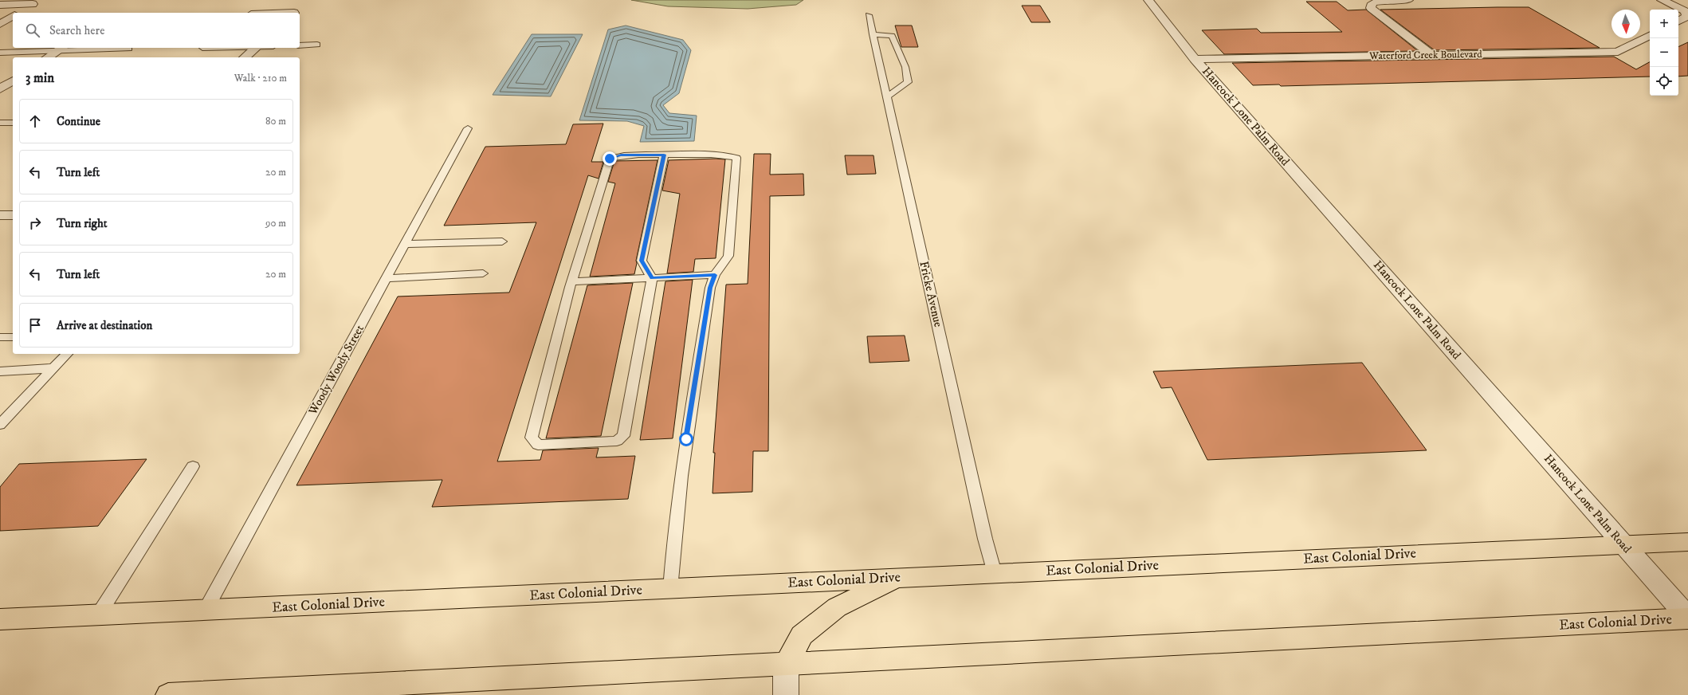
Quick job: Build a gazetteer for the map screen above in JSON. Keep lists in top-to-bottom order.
{
  "streets": {
    "highway": ["East Colonial Drive"],
    "street": ["Waterford Creek Boulevard", "Hancock Lone Palm Road"],
    "lane": ["Fricke Avenue", "Woody Woody Street"]
  },
  "crossings": [
    ["Waterford Creek Boulevard", "Hancock Lone Palm Road"],
    ["Hancock Lone Palm Road", "East Colonial Drive"],
    ["Fricke Avenue", "East Colonial Drive"],
    ["Woody Woody Street", "East Colonial Drive"]
  ],
  "north": "bottom",
  "page": {
    "map_buttons": ["+", "−"],
    "search": "Search here",
    "heading": ["3 min", "Walk · 210 m"],
    "list": [
      ["Continue", "80 m"],
      ["Turn left", "20 m"],
      ["Turn right", "90 m"],
      ["Turn left", "20 m"],
      "Arrive at destination"
    ]
  }
}
